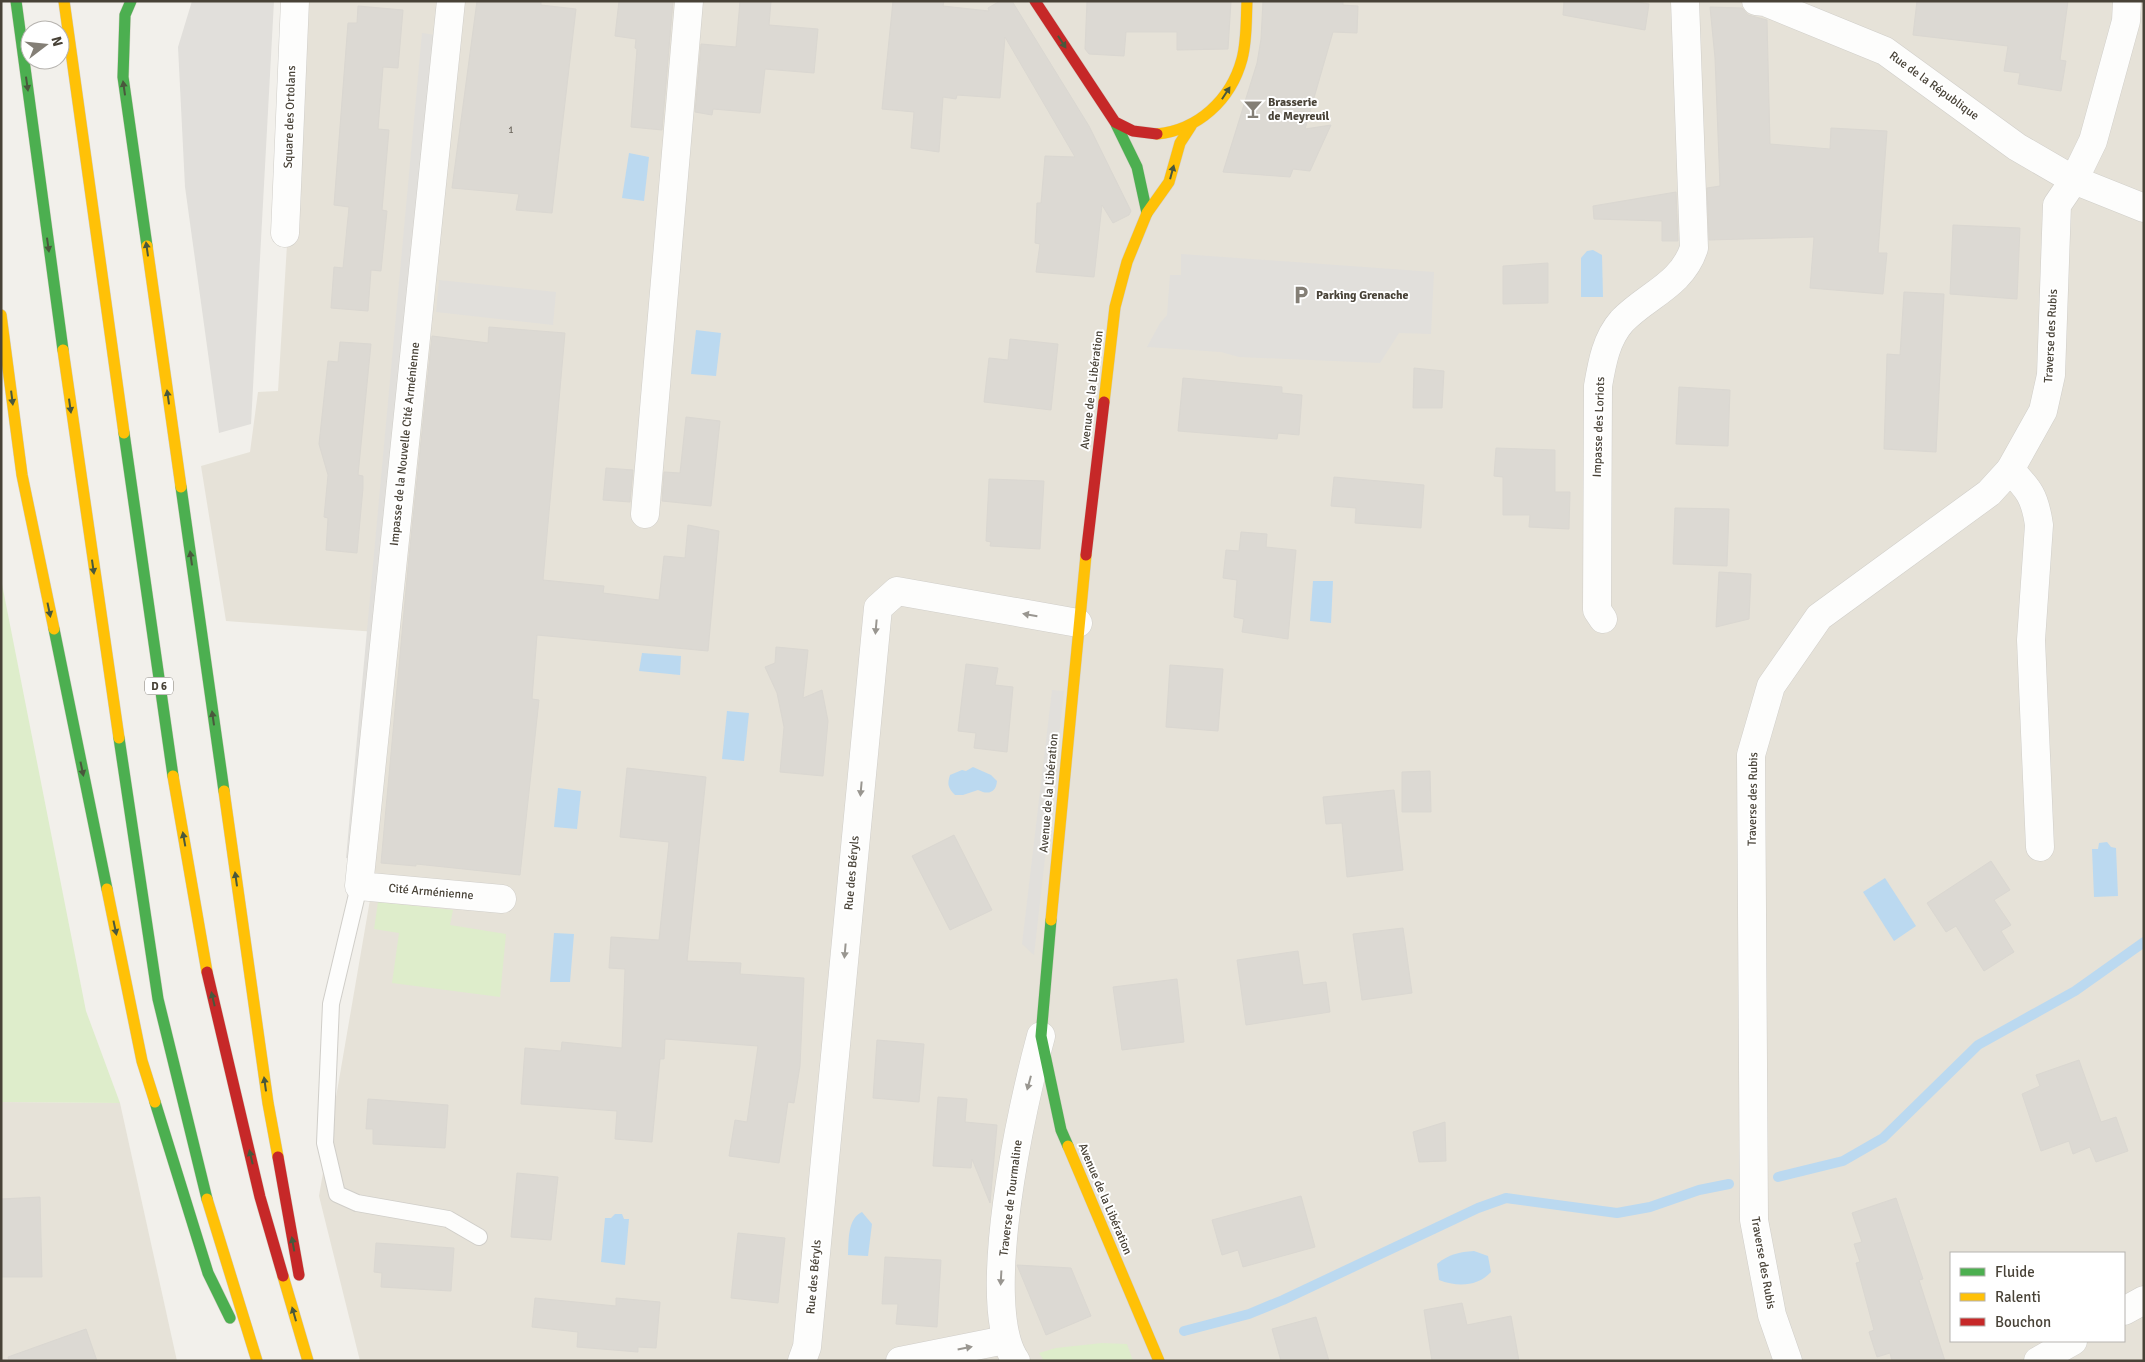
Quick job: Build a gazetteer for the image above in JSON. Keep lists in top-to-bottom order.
{
  "streets": {
    "main road": ["Avenue de la Libération", "D 6"],
    "street": [
      "Rue de la République",
      "Square des Ortolans",
      "Traverse des Rubis",
      "Impasse des Loriots",
      "Impasse de la Nouvelle Cité Arménienne",
      "Rue des Béryls",
      "Cité Arménienne",
      "Traverse de Tourmaline"
    ]
  },
  "crossings": [
    ["Rue de la République", "Traverse des Rubis"],
    ["Avenue de la Libération", "Rue des Béryls"],
    ["Avenue de la Libération", "Traverse de Tourmaline"],
    ["Impasse de la Nouvelle Cité Arménienne", "Cité Arménienne"]
  ],
  "one_way": ["Rue des Béryls", "Traverse de Tourmaline"],
  "places": {
    "bar": ["Brasserie de Meyreuil"],
    "parking": ["Parking Grenache"]
  },
  "house_numbers": ["1"],
  "legend": ["Fluide", "Ralenti", "Bouchon"],
  "north": "right"
}
